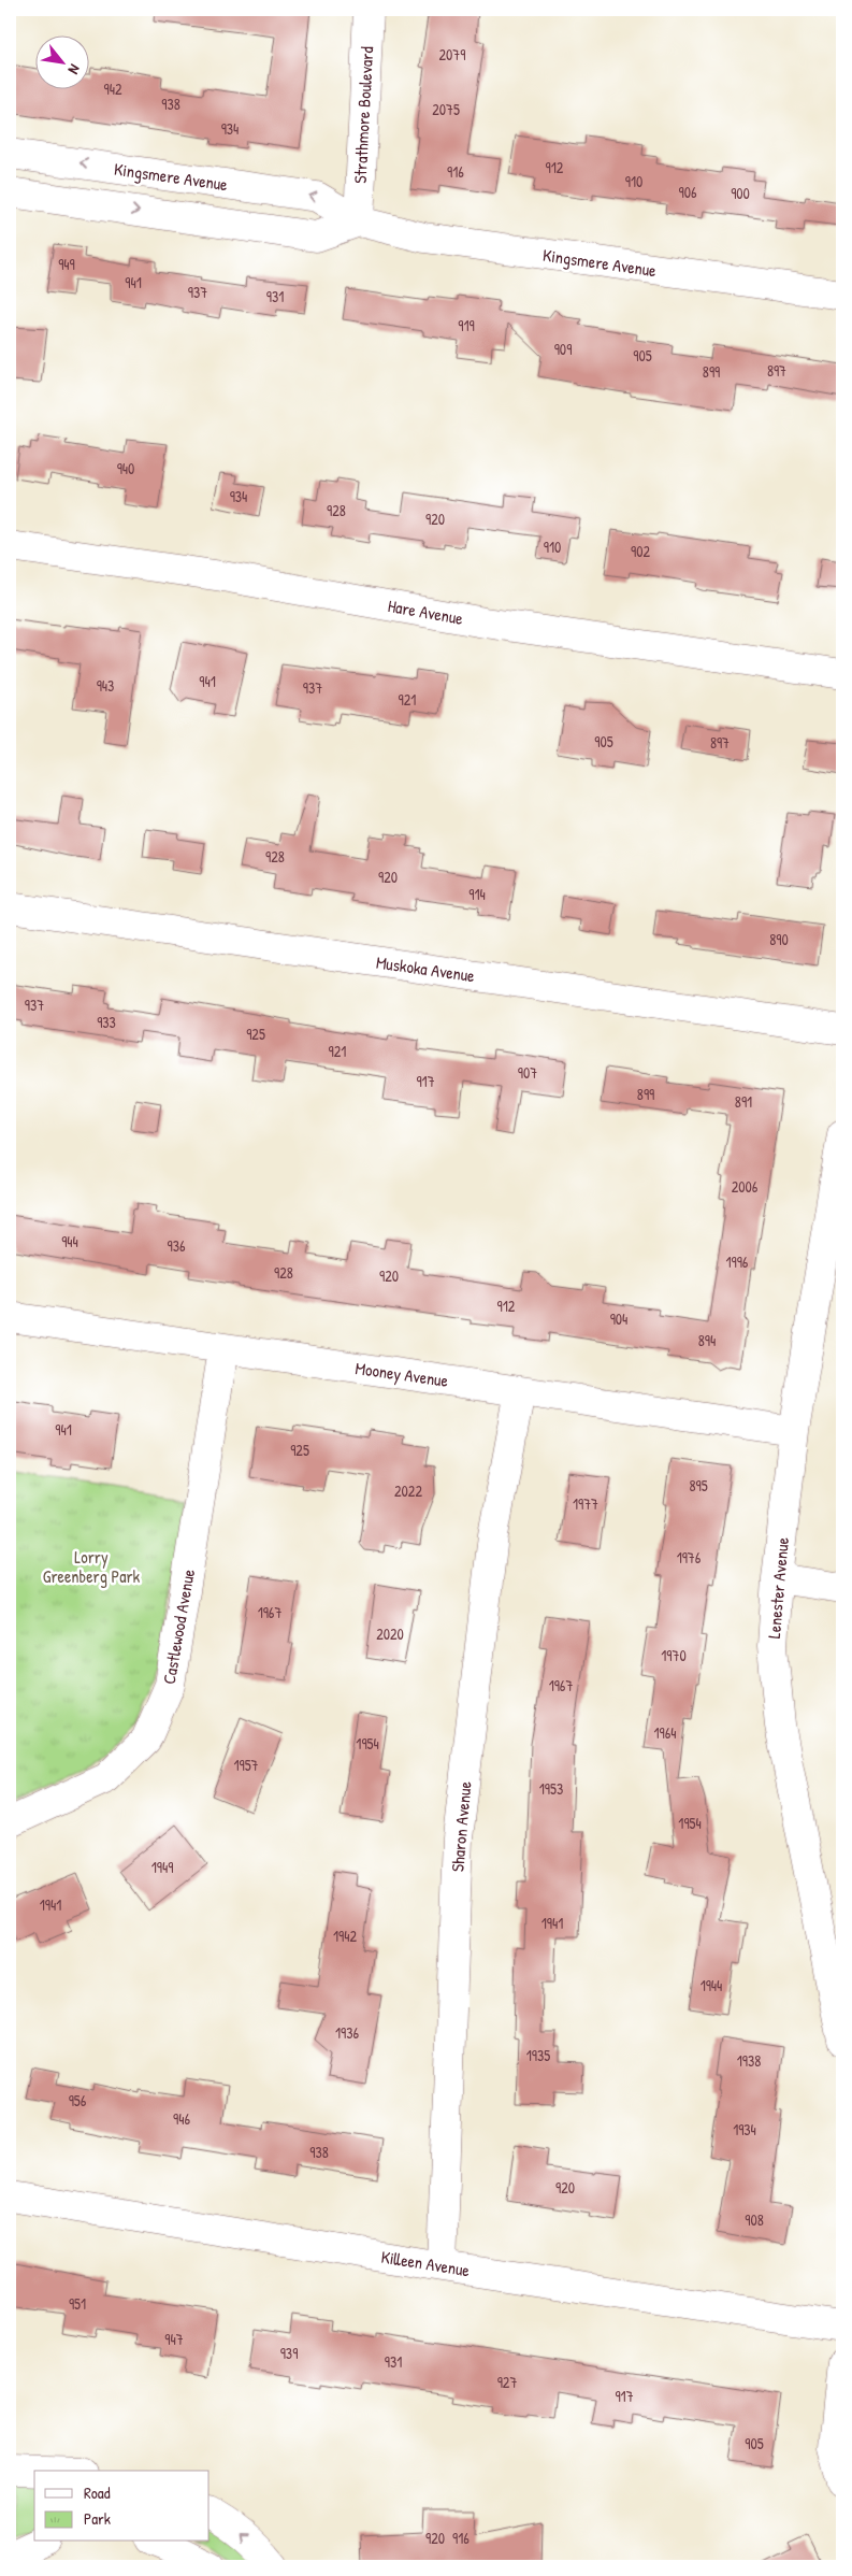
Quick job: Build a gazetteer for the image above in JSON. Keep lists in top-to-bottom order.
{
  "streets": {
    "main road": [
      "Strathmore Boulevard",
      "Kingsmere Avenue",
      "Hare Avenue",
      "Muskoka Avenue",
      "Mooney Avenue",
      "Lenester Avenue",
      "Castlewood Avenue",
      "Sharon Avenue",
      "Killeen Avenue"
    ]
  },
  "crossings": [
    ["Strathmore Boulevard", "Kingsmere Avenue"],
    ["Mooney Avenue", "Lenester Avenue"],
    ["Mooney Avenue", "Castlewood Avenue"],
    ["Mooney Avenue", "Sharon Avenue"],
    ["Sharon Avenue", "Killeen Avenue"]
  ],
  "parks": ["Lorry Greenberg Park"],
  "house_numbers": [
    "2079",
    "942",
    "938",
    "2075",
    "934",
    "912",
    "916",
    "910",
    "906",
    "900",
    "949",
    "941",
    "937",
    "931",
    "919",
    "909",
    "905",
    "897",
    "899",
    "940",
    "934",
    "928",
    "920",
    "910",
    "902",
    "941",
    "943",
    "937",
    "921",
    "905",
    "897",
    "928",
    "920",
    "914",
    "890",
    "937",
    "933",
    "925",
    "921",
    "907",
    "917",
    "899",
    "891",
    "2006",
    "944",
    "936",
    "1996",
    "928",
    "920",
    "912",
    "904",
    "894",
    "941",
    "925",
    "895",
    "2022",
    "1977",
    "1976",
    "1967",
    "2020",
    "1970",
    "1967",
    "1964",
    "1954",
    "1957",
    "1953",
    "1954",
    "1949",
    "1941",
    "1941",
    "1942",
    "1944",
    "1936",
    "1935",
    "1938",
    "956",
    "946",
    "1934",
    "938",
    "920",
    "908",
    "951",
    "947",
    "939",
    "931",
    "927",
    "917",
    "905",
    "920",
    "916"
  ],
  "legend": ["Road", "Park"],
  "north": "bottom right"
}
